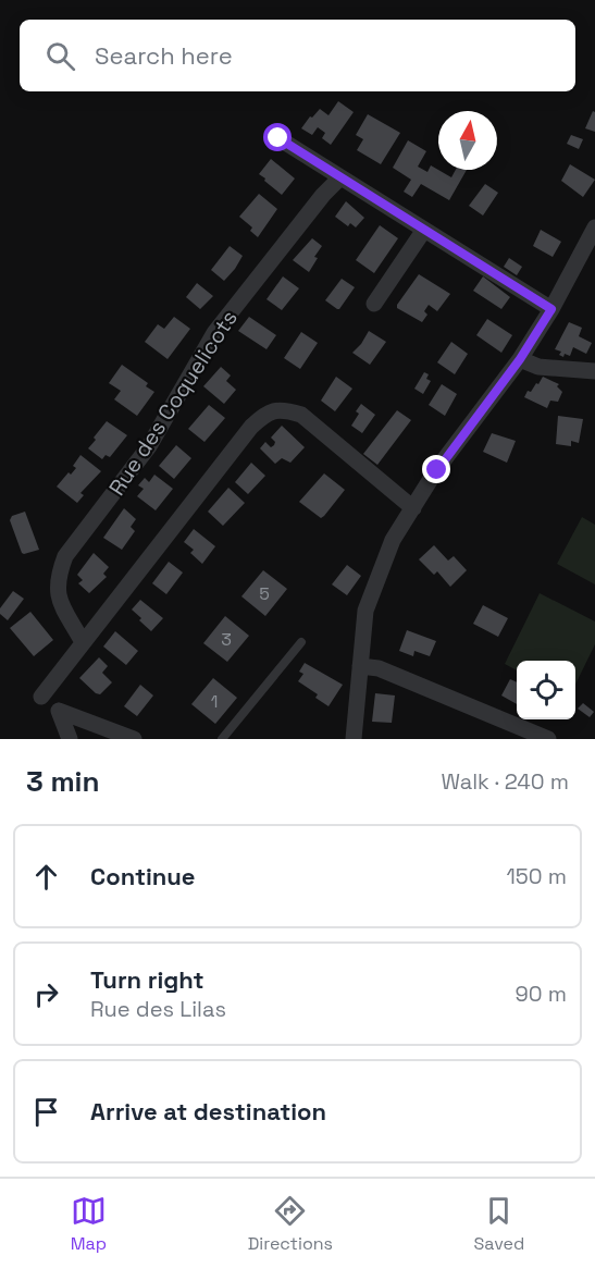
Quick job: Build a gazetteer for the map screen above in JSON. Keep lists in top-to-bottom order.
{
  "streets": {
    "street": ["Rue des Coquelicots"]
  },
  "house_numbers": ["5", "3", "1"],
  "north": "top",
  "page": {
    "search": "Search here",
    "heading": ["3 min", "Walk · 240 m"],
    "list": [
      ["Continue", "150 m"],
      ["Turn right", "Rue des Lilas", "90 m"],
      "Arrive at destination"
    ],
    "nav": ["Map", "Directions", "Saved"]
  }
}
